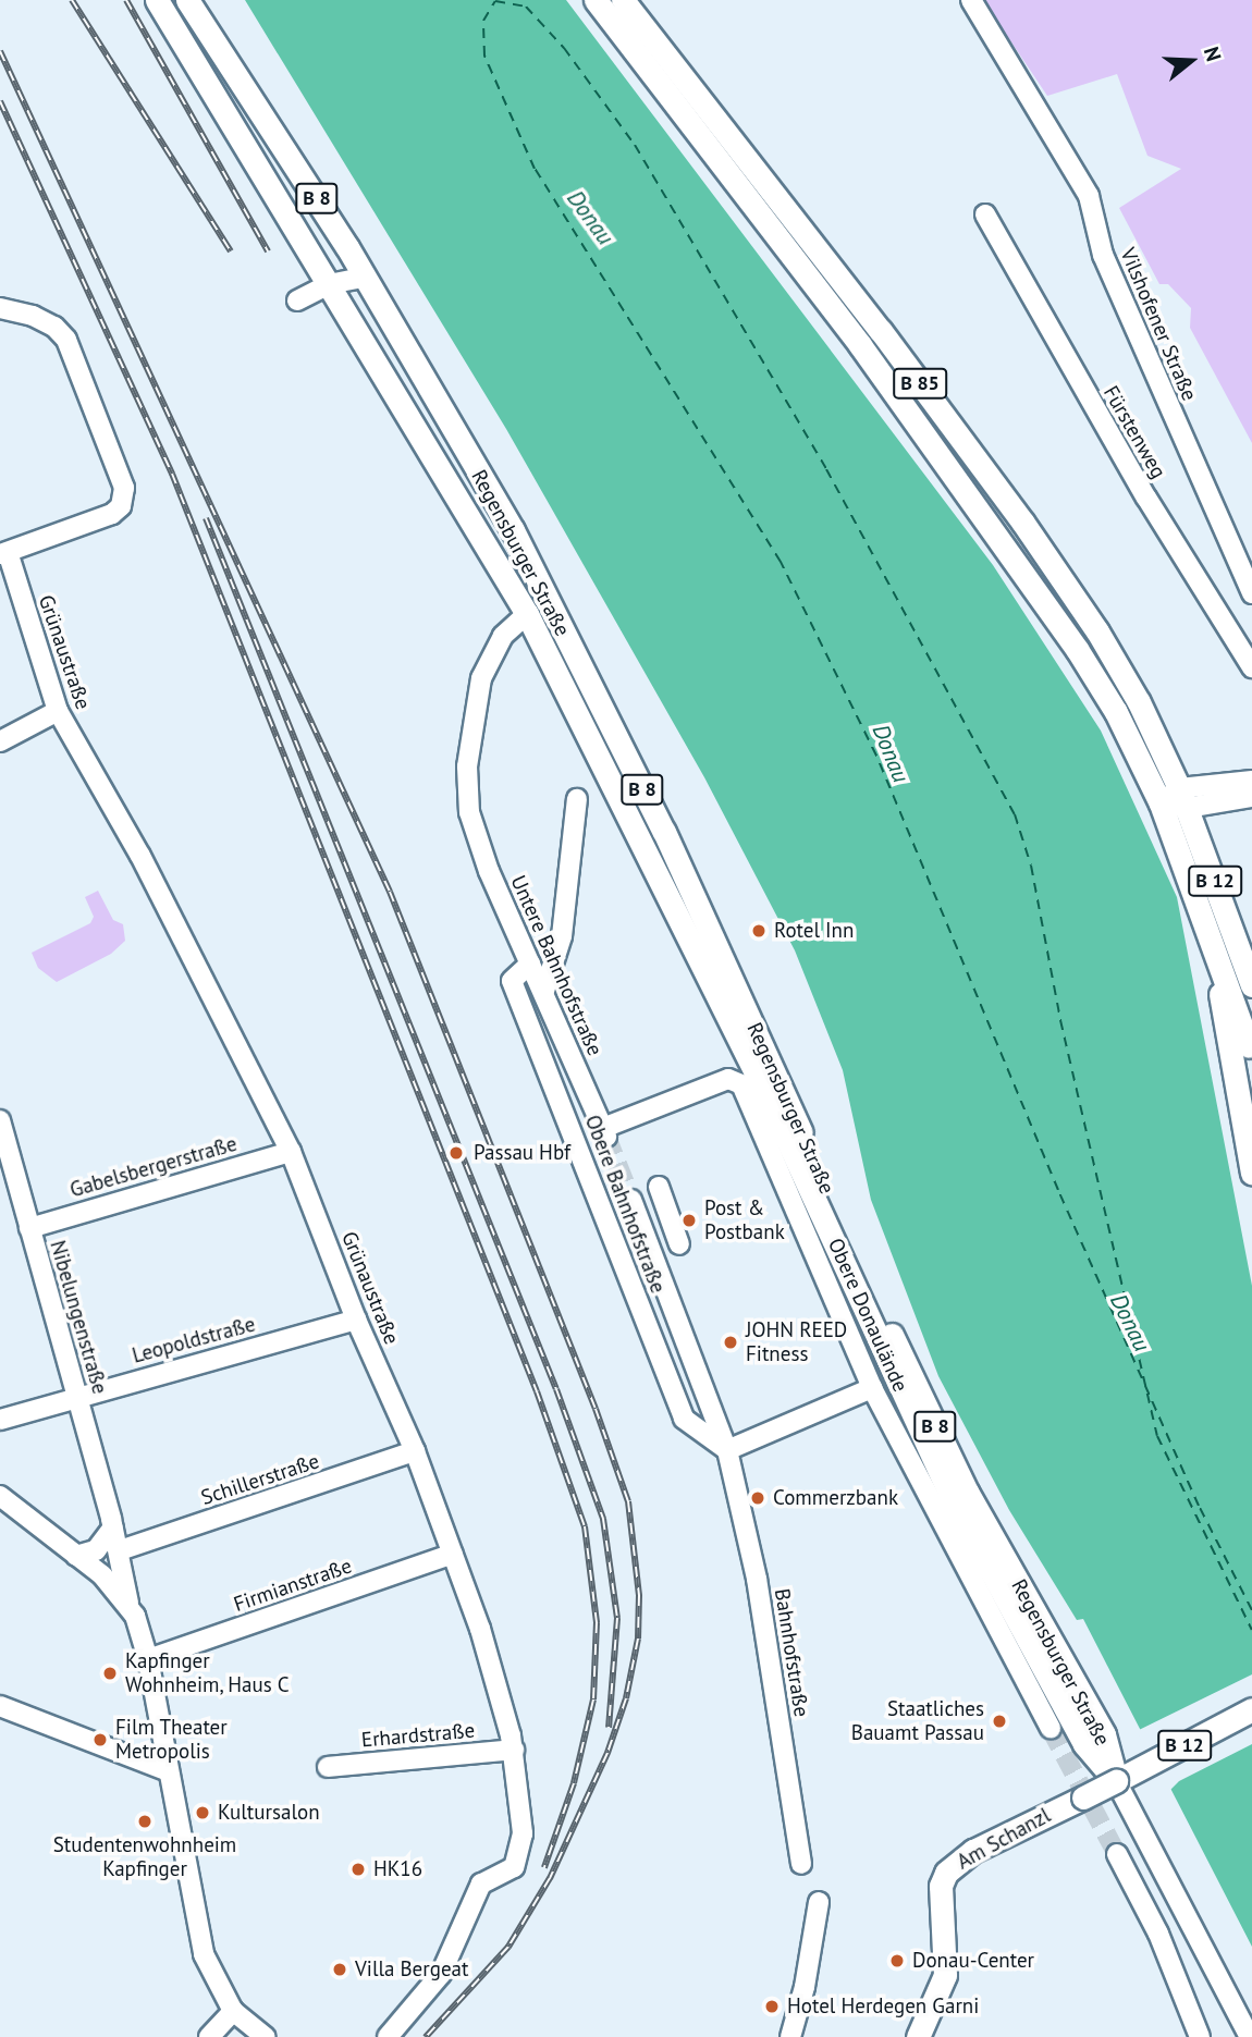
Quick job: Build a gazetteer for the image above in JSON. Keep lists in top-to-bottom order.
{
  "streets": {
    "main road": [
      "B 8",
      "B 85",
      "Regensburger Straße",
      "B 12",
      "Am Schanzl"
    ],
    "street": [
      "Vilshofener Straße",
      "Fürstenweg",
      "Grünaustraße",
      "Untere Bahnhofstraße",
      "Gabelsbergerstraße",
      "Obere Bahnhofstraße",
      "Obere Donaulände",
      "Nibelungenstraße",
      "Leopoldstraße",
      "Schillerstraße",
      "Firmianstraße",
      "Bahnhofstraße",
      "Erhardstraße"
    ]
  },
  "crossings": [
    ["B 85", "B 12"],
    ["Regensburger Straße", "B 12"],
    ["Regensburger Straße", "Untere Bahnhofstraße"],
    ["Regensburger Straße", "Am Schanzl"],
    ["Grünaustraße", "Gabelsbergerstraße"],
    ["Grünaustraße", "Leopoldstraße"],
    ["Grünaustraße", "Schillerstraße"],
    ["Grünaustraße", "Firmianstraße"],
    ["Grünaustraße", "Erhardstraße"],
    ["B 12", "Am Schanzl"],
    ["Untere Bahnhofstraße", "Obere Bahnhofstraße"],
    ["Untere Bahnhofstraße", "Obere Donaulände"],
    ["Gabelsbergerstraße", "Nibelungenstraße"],
    ["Obere Bahnhofstraße", "Bahnhofstraße"],
    ["Nibelungenstraße", "Leopoldstraße"],
    ["Nibelungenstraße", "Schillerstraße"],
    ["Nibelungenstraße", "Firmianstraße"]
  ],
  "water": ["Donau"],
  "places": [
    "Rotel Inn",
    "Passau Hbf",
    "Post & Postbank",
    "JOHN REED Fitness",
    "Commerzbank",
    "Kapfinger Wohnheim, Haus C",
    "Staatliches Bauamt Passau",
    "Film Theater Metropolis",
    "Kultursalon",
    "Studentenwohnheim Kapfinger",
    "HK16",
    "Donau-Center",
    "Villa Bergeat",
    "Hotel Herdegen Garni"
  ],
  "north": "right"
}
